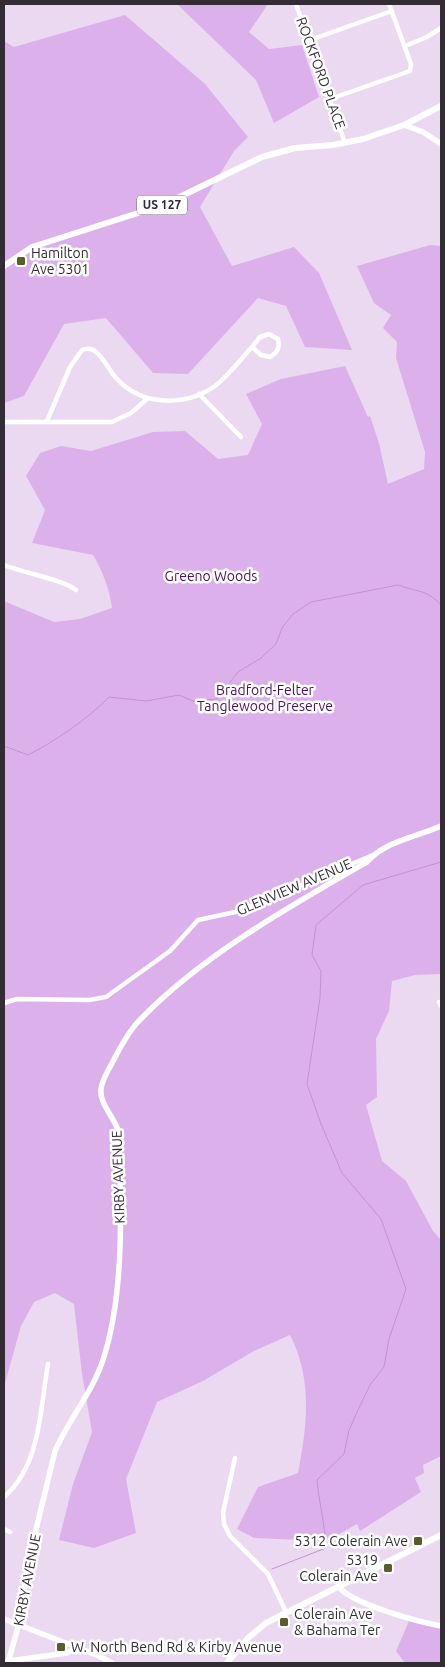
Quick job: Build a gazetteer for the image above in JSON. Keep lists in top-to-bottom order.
{
  "streets": {
    "main road": ["US 127"],
    "street": ["ROCKFORD PLACE", "GLENVIEW AVENUE", "KIRBY AVENUE"]
  },
  "crossings": [
    ["ROCKFORD PLACE", "US 127"],
    ["GLENVIEW AVENUE", "KIRBY AVENUE"]
  ],
  "parks": ["Greeno Woods", "Bradford-Felter Tanglewood Preserve"],
  "places": {
    "transit": [
      "Hamilton Ave 5301",
      "5312 Colerain Ave",
      "5319 Colerain Ave",
      "Colerain Ave & Bahama Ter",
      "W. North Bend Rd & Kirby Avenue"
    ]
  }
}
